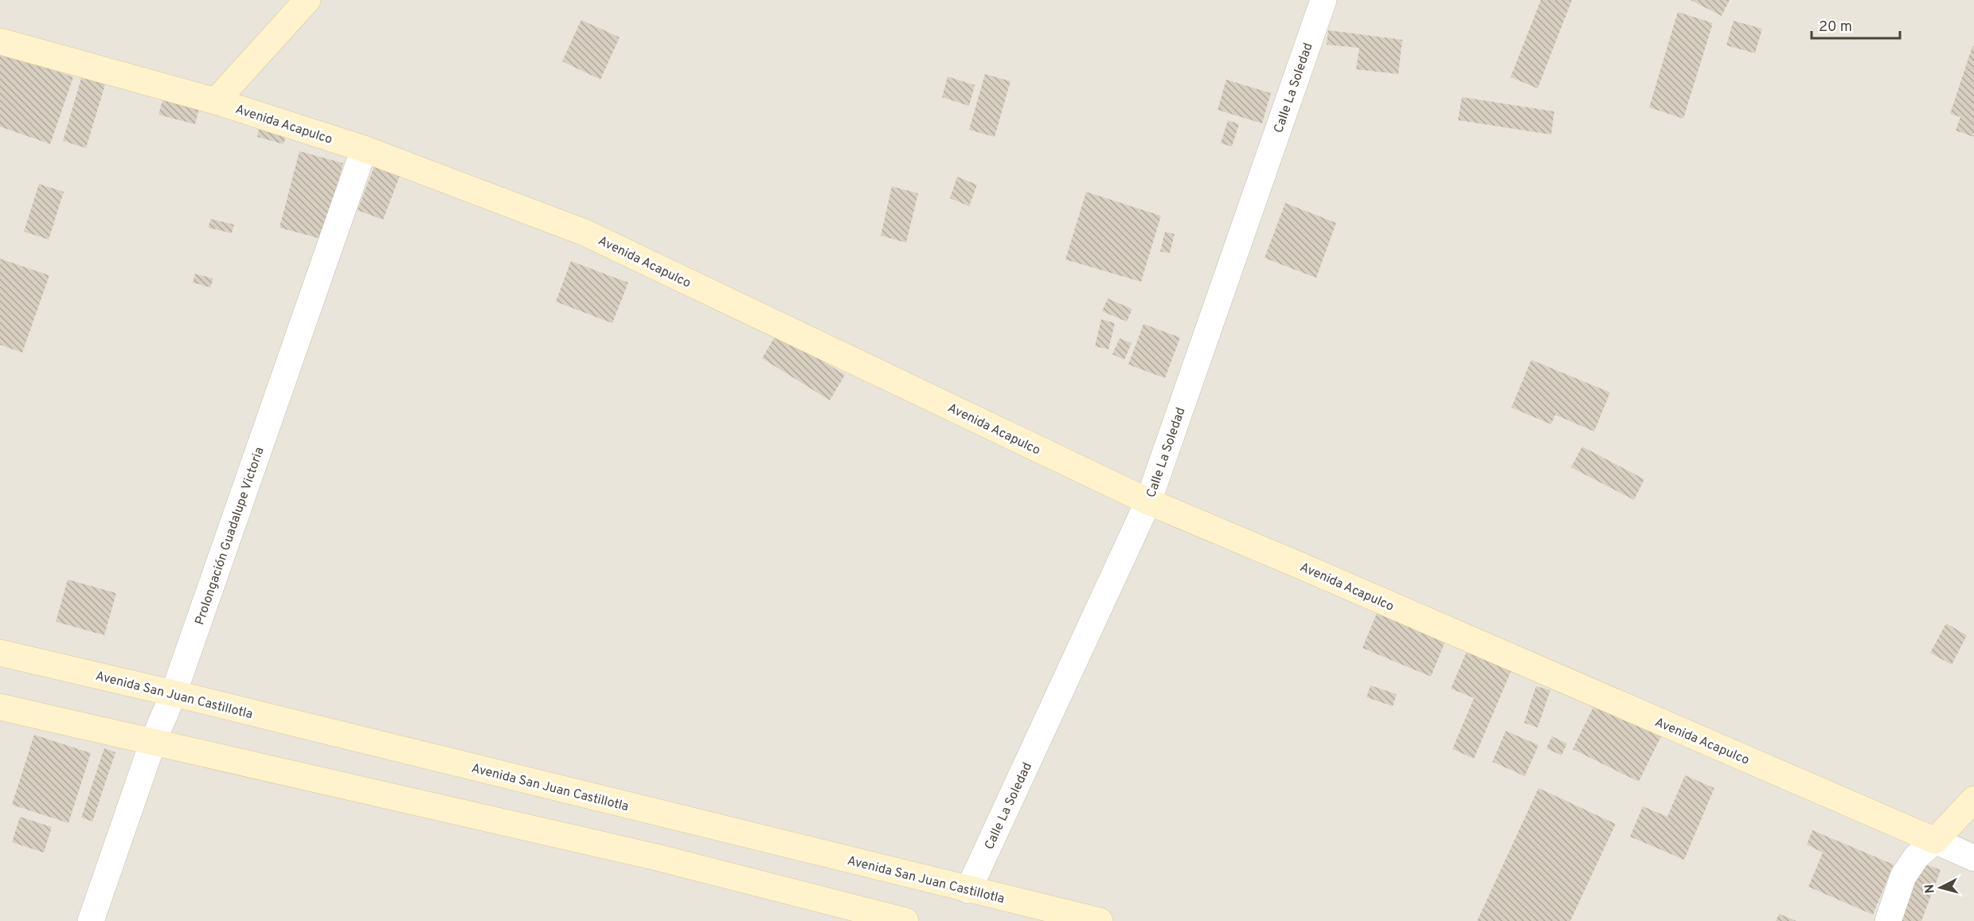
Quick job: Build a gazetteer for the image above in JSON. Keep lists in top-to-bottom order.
{
  "streets": {
    "street": [
      "Calle La Soledad",
      "Avenida Acapulco",
      "Prolongación Guadalupe Victoria",
      "Avenida San Juan Castillotla"
    ]
  },
  "crossings": [
    ["Calle La Soledad", "Avenida Acapulco"],
    ["Calle La Soledad", "Avenida San Juan Castillotla"],
    ["Avenida Acapulco", "Prolongación Guadalupe Victoria"],
    ["Prolongación Guadalupe Victoria", "Avenida San Juan Castillotla"]
  ],
  "scale_bar": "20 m",
  "north": "left"
}
